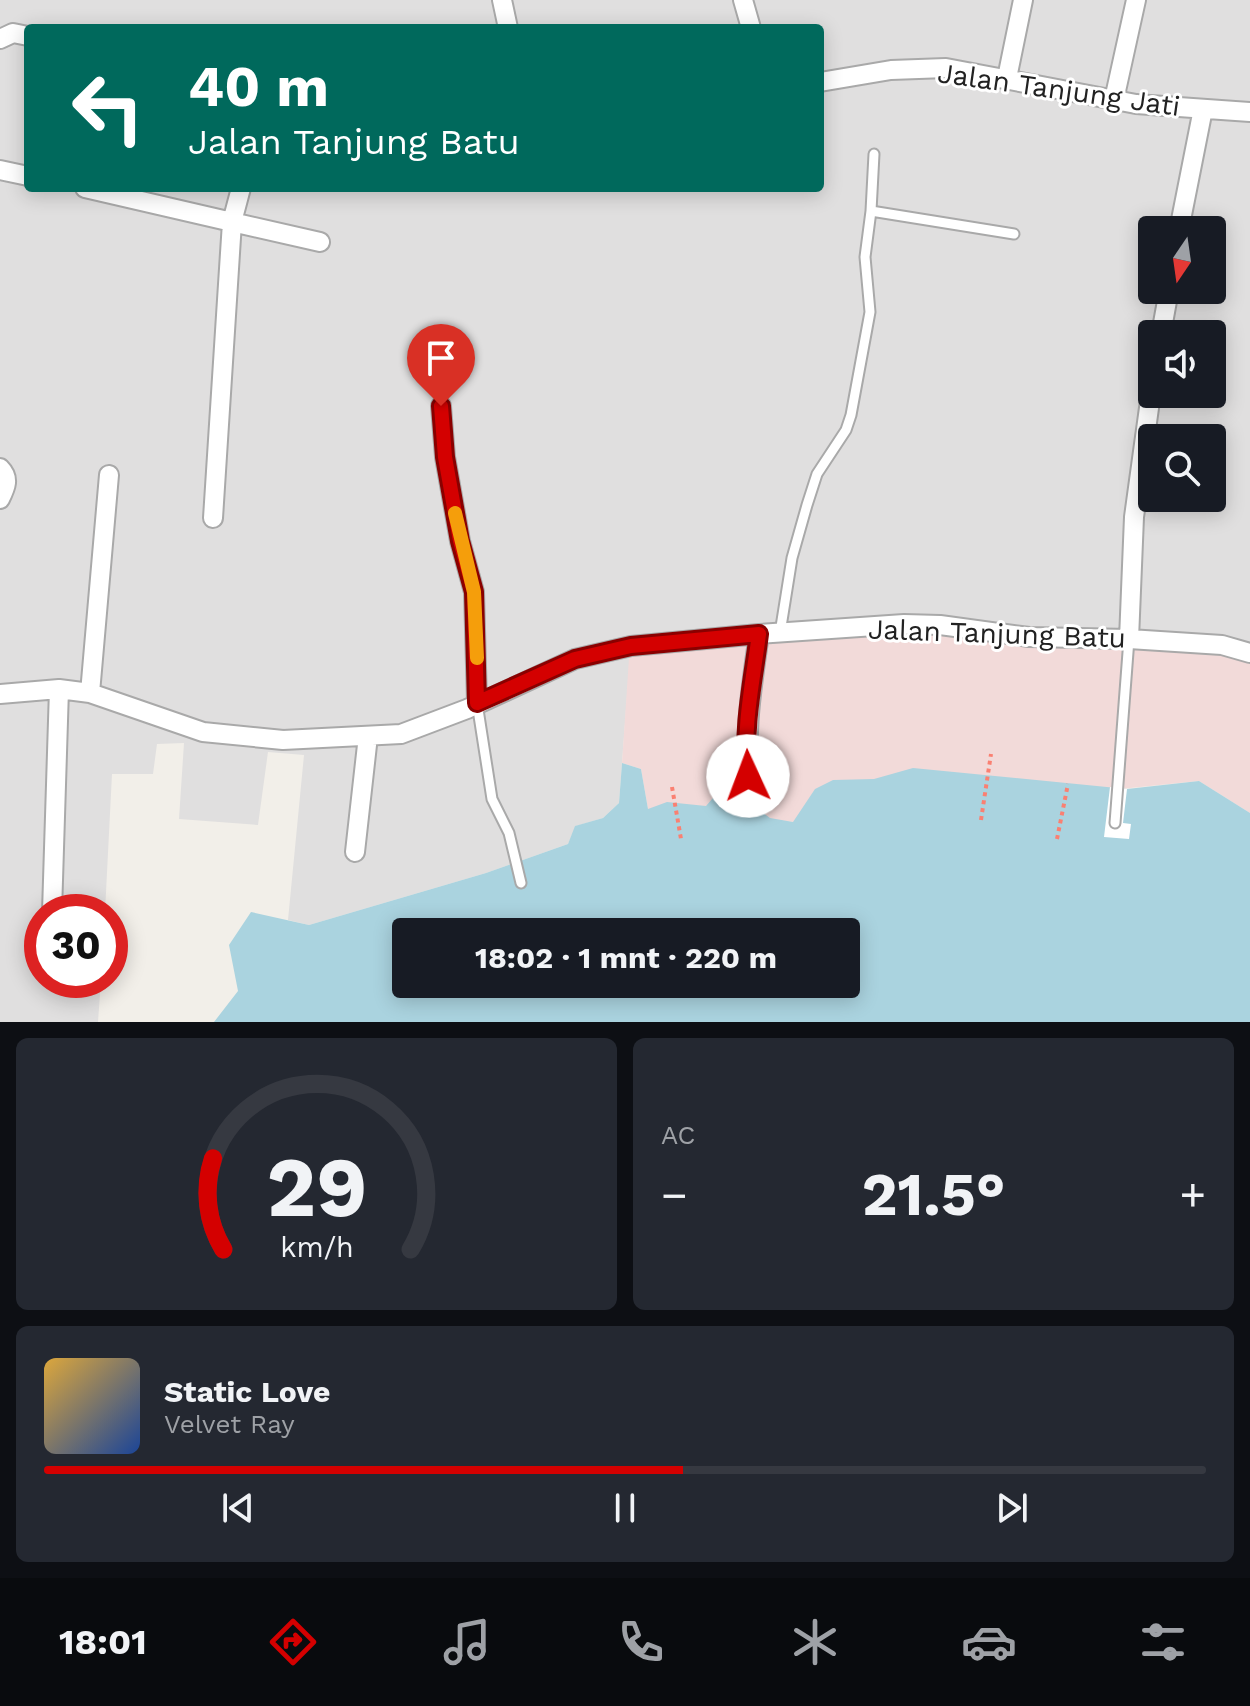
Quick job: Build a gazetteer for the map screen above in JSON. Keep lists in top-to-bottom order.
{
  "streets": {
    "street": ["Jalan Tanjung Jati", "Jalan Tanjung Batu"]
  },
  "north": "bottom",
  "page": {
    "turn": ["40 m", "Jalan Tanjung Batu"],
    "limit": "30",
    "trip": "18:02 · 1 mnt · 220 m",
    "tile": "AC",
    "heat": ["−", "21.5°", "+"],
    "song": ["Static Love", "Velvet Ray"],
    "tabs": "18:01",
    "gauge": ["29", "km/h"]
  }
}
